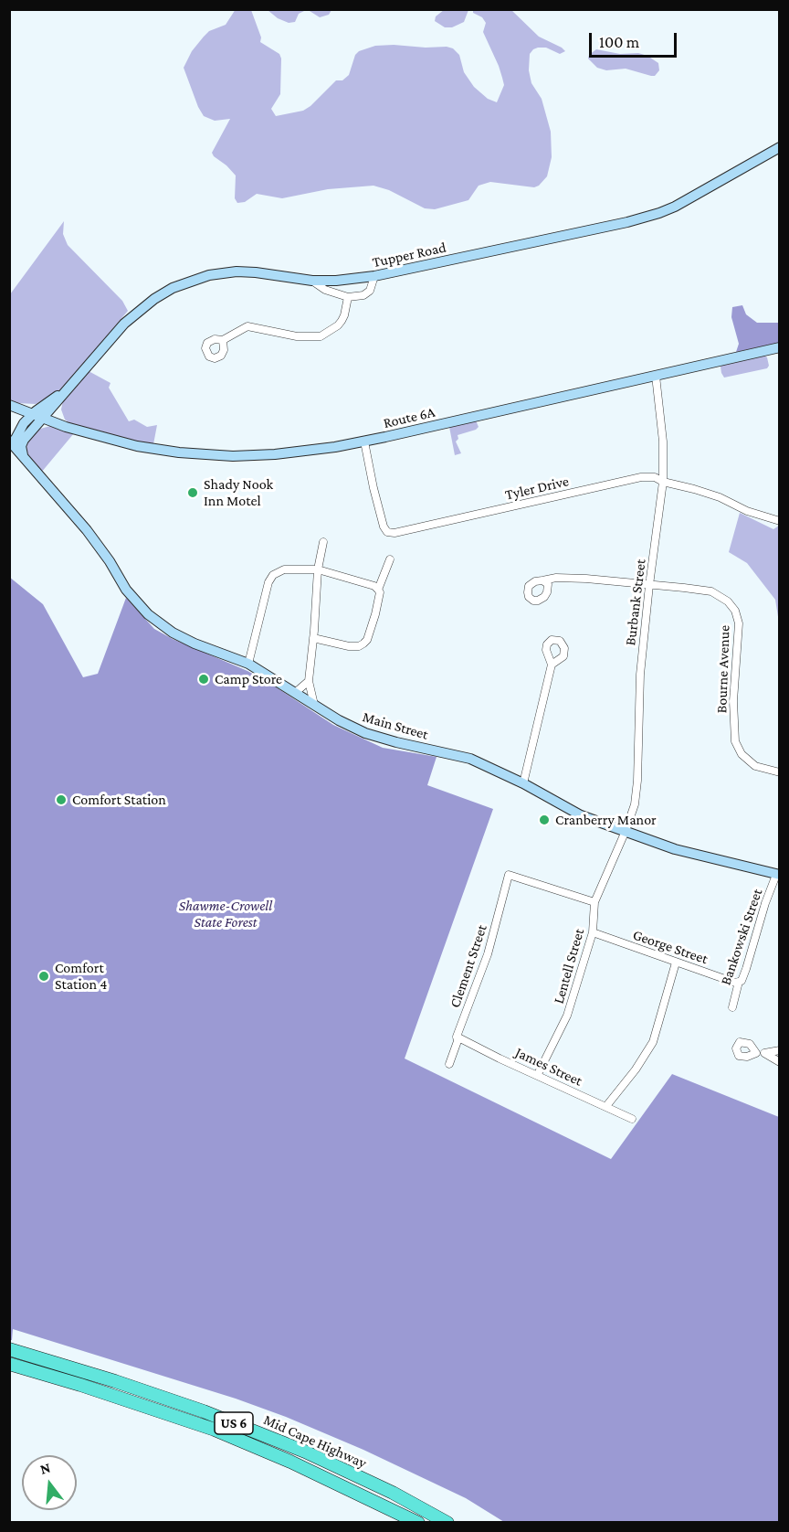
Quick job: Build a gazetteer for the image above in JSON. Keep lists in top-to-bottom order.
{
  "streets": {
    "highway": ["US 6", "Mid Cape Highway"],
    "main road": ["Tupper Road", "Route 6A", "Main Street"],
    "street": [
      "Tyler Drive",
      "Burbank Street",
      "Bourne Avenue",
      "Bankowski Street",
      "George Street",
      "Clement Street",
      "Lentell Street",
      "James Street"
    ]
  },
  "crossings": [
    ["Tupper Road", "Route 6A"],
    ["Route 6A", "Tyler Drive"],
    ["Route 6A", "Burbank Street"],
    ["Tyler Drive", "Burbank Street"],
    ["Burbank Street", "Bourne Avenue"],
    ["Burbank Street", "Main Street"],
    ["Burbank Street", "Lentell Street"],
    ["Main Street", "Bankowski Street"],
    ["Main Street", "Lentell Street"],
    ["Bankowski Street", "George Street"],
    ["George Street", "Lentell Street"],
    ["Clement Street", "Lentell Street"],
    ["Clement Street", "James Street"],
    ["Lentell Street", "James Street"]
  ],
  "parks": ["Shawme-Crowell State Forest"],
  "places": [
    "Shady Nook Inn Motel",
    "Camp Store",
    "Comfort Station",
    "Cranberry Manor",
    "Comfort Station 4"
  ],
  "scale_bar": "100 m",
  "north": "top"
}
